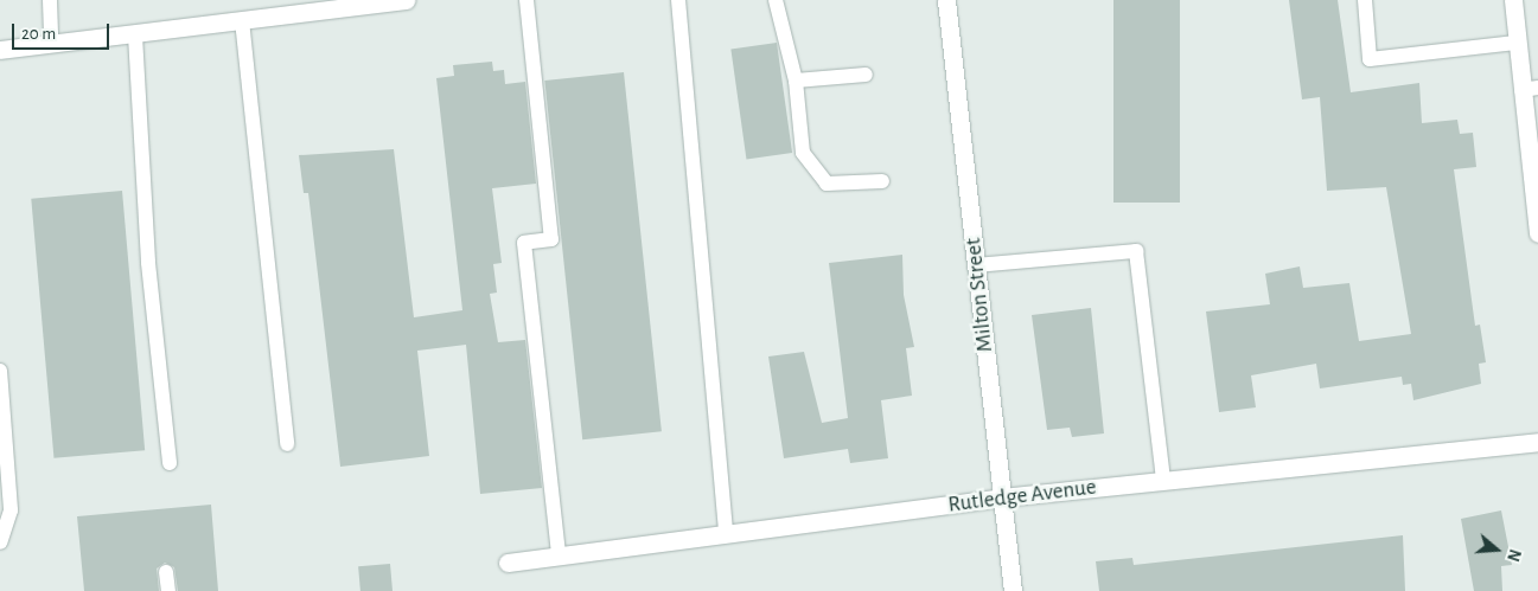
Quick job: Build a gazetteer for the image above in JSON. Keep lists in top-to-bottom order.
{
  "streets": {
    "street": ["Milton Street", "Rutledge Avenue"]
  },
  "crossings": [
    ["Milton Street", "Rutledge Avenue"]
  ],
  "scale_bar": "20 m",
  "north": "right"
}
